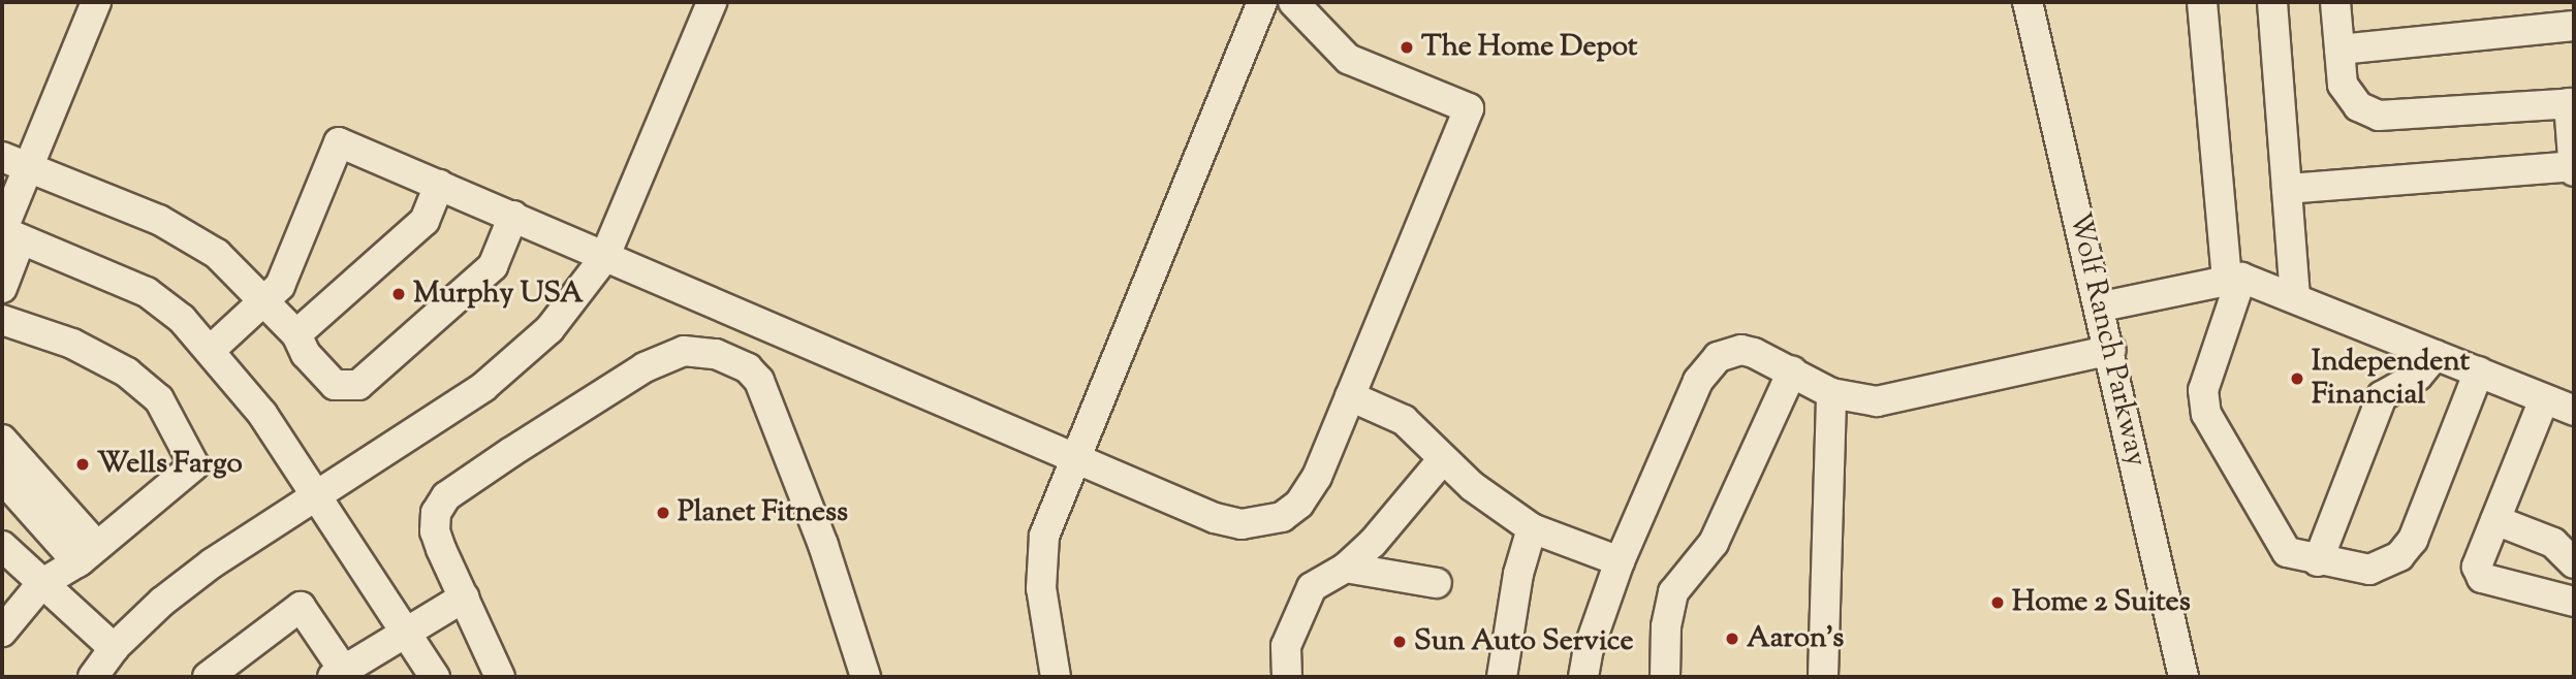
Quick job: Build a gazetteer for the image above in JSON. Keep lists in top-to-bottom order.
{
  "streets": {
    "street": ["Wolf Ranch Parkway"]
  },
  "places": [
    "The Home Depot",
    "Murphy USA",
    "Independent Financial",
    "Wells Fargo",
    "Planet Fitness",
    "Home 2 Suites",
    "Aaron's",
    "Sun Auto Service"
  ]
}
